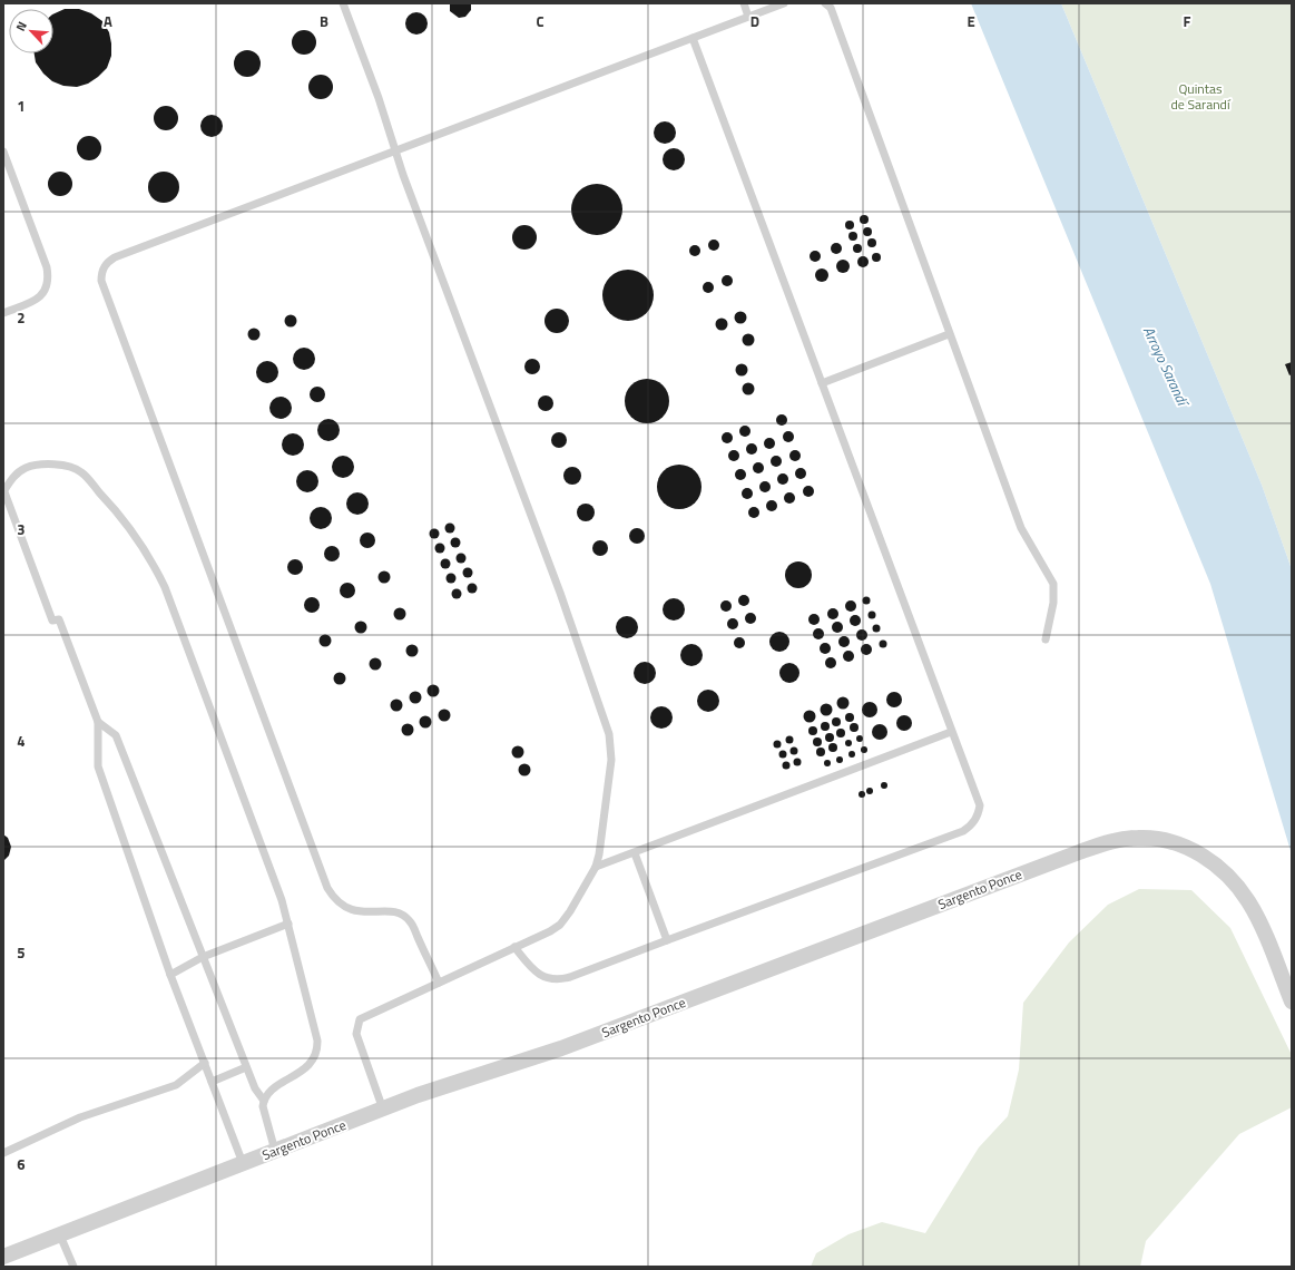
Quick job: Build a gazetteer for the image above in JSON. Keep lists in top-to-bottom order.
{
  "streets": {
    "street": ["Sargento Ponce"]
  },
  "water": ["Arroyo Sarandí"],
  "parks": ["Quintas de Sarandí"],
  "north": "top left",
  "grid": {
    "columns": [
      "A",
      "B",
      "C",
      "D",
      "E",
      "F"
    ],
    "rows": [
      "1",
      "2",
      "3",
      "4",
      "5",
      "6"
    ]
  }
}
